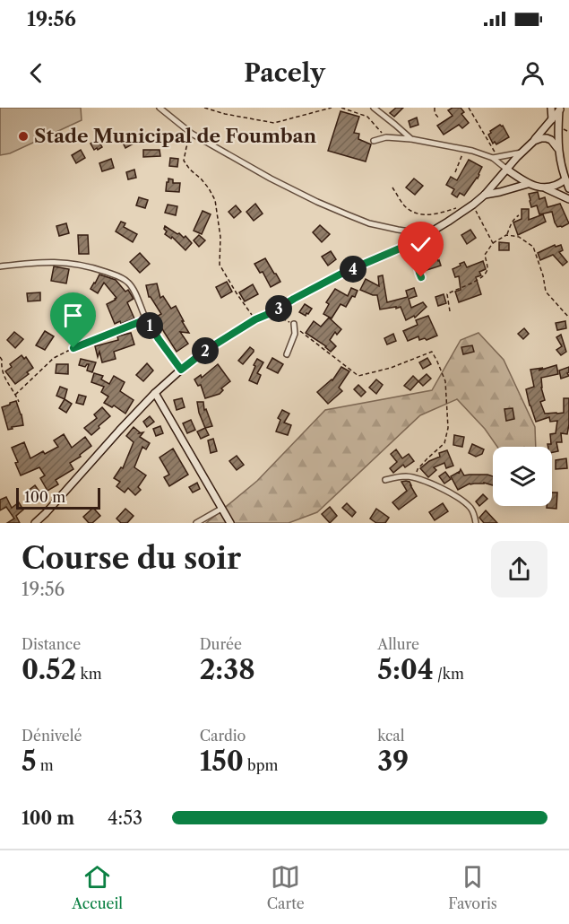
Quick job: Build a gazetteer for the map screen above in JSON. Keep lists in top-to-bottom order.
{
  "places": ["Stade Municipal de Foumban"],
  "scale_bar": "100 m",
  "page": {
    "status": "19:56",
    "header": "Pacely",
    "pins": [
      "4",
      "3",
      "1",
      "2"
    ],
    "scale": "100 m",
    "heading": ["Course du soir", "19:56"],
    "stats": [
      ["Distance", "0.52 km"],
      ["Durée", "2:38"],
      ["Allure", "5:04 /km"],
      ["Dénivelé", "5 m"],
      ["Cardio", "150 bpm"],
      ["kcal", "39"]
    ],
    "list": [
      {
        "name": "100 m",
        "note": "4:53"
      }
    ],
    "tabs": ["Accueil", "Carte", "Favoris"]
  }
}
